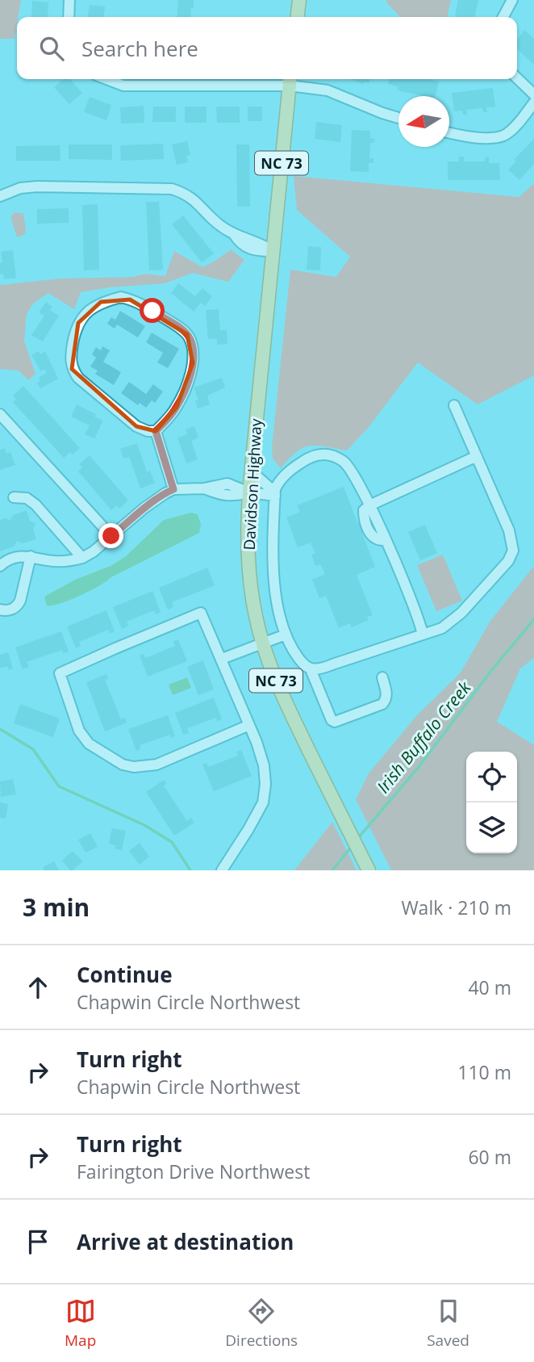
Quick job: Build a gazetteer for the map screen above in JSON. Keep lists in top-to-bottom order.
{
  "streets": {
    "main road": ["NC 73", "Davidson Highway"]
  },
  "water": ["Irish Buffalo Creek"],
  "north": "left",
  "page": {
    "search": "Search here",
    "heading": ["3 min", "Walk · 210 m"],
    "list": [
      ["Continue", "Chapwin Circle Northwest", "40 m"],
      ["Turn right", "Chapwin Circle Northwest", "110 m"],
      ["Turn right", "Fairington Drive Northwest", "60 m"],
      "Arrive at destination"
    ],
    "nav": ["Map", "Directions", "Saved"]
  }
}
